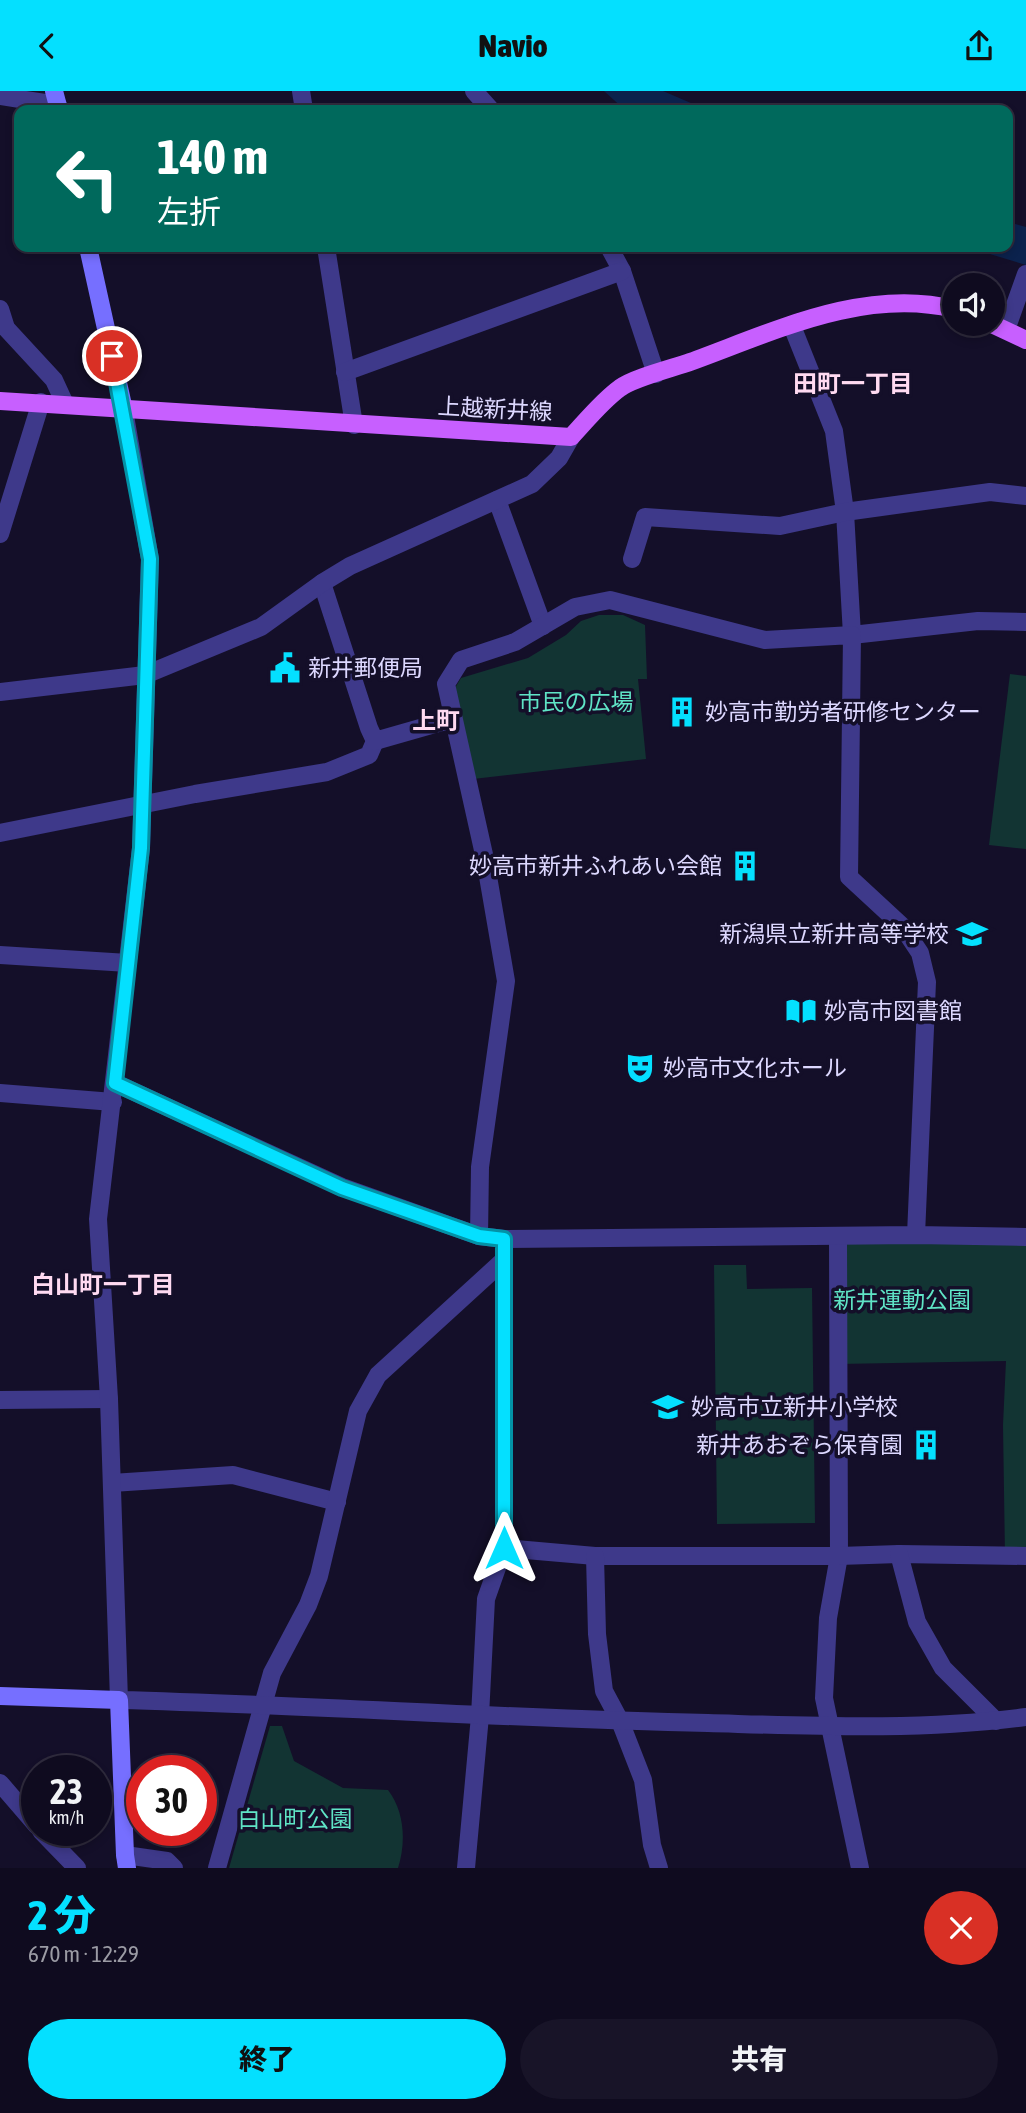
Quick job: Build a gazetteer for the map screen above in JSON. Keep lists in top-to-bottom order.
{
  "streets": {
    "main road": ["上越新井線"]
  },
  "districts": ["田町一丁目", "上町", "白山町一丁目"],
  "parks": ["市民の広場", "新井運動公園", "白山町公園"],
  "places": {
    "public building": ["新井郵便局"],
    "building": ["妙高市勤労者研修センター", "妙高市新井ふれあい会館", "新井あおぞら保育園"],
    "school or university": ["新潟県立新井高等学校", "妙高市立新井小学校"],
    "library": ["妙高市図書館"],
    "theatre": ["妙高市文化ホール"]
  },
  "page": {
    "header": "Navio",
    "turn": ["140 m", "左折"],
    "speed": "23 km/h",
    "limit": "30",
    "heading": ["2 分", "670 m · 12:29"],
    "buttons": ["終了", "共有"]
  }
}
